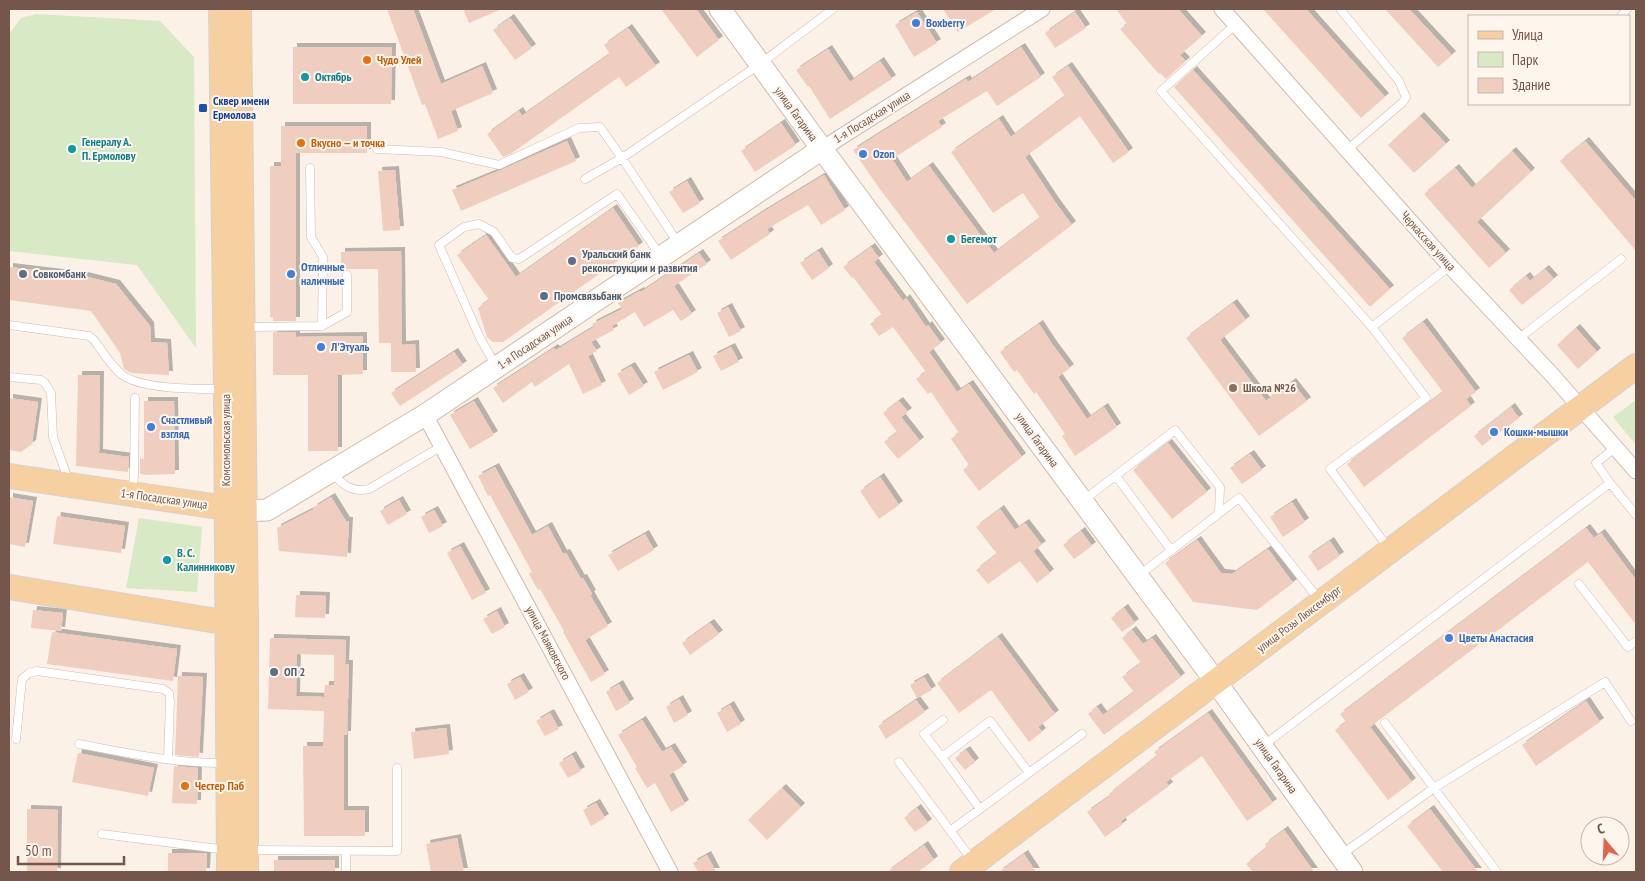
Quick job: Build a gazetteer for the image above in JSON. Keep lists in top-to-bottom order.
{
  "streets": {
    "main road": ["1-я Посадская улица", "Комсомольская улица", "улица Розы Люксембург"],
    "street": ["улица Гагарина", "Черкасская улица", "улица Маяковского"]
  },
  "crossings": [
    ["улица Гагарина", "1-я Посадская улица"],
    ["улица Гагарина", "улица Розы Люксембург"],
    ["1-я Посадская улица", "Комсомольская улица"],
    ["1-я Посадская улица", "улица Маяковского"],
    ["Черкасская улица", "улица Розы Люксембург"]
  ],
  "places": {
    "other": [
      "Boxberry",
      "Чудо Улей",
      "Октябрь",
      "Вкусно — и точка",
      "Генералу А. П. Ермолову",
      "Ozon",
      "Бегемот",
      "Уральский банк реконструкции и развития",
      "Совкомбанк",
      "Отличные наличные",
      "Промсвязьбанк",
      "Л'Этуаль",
      "Школа №26",
      "Счастливый взгляд",
      "Кошки-мышки",
      "В. С. Калинникову",
      "Цветы Анастасия",
      "ОП 2",
      "Честер Паб"
    ],
    "transit": ["Сквер имени Ермолова"]
  },
  "legend": ["Улица", "Парк", "Здание"],
  "scale_bar": "50 m",
  "north": "top"
}
